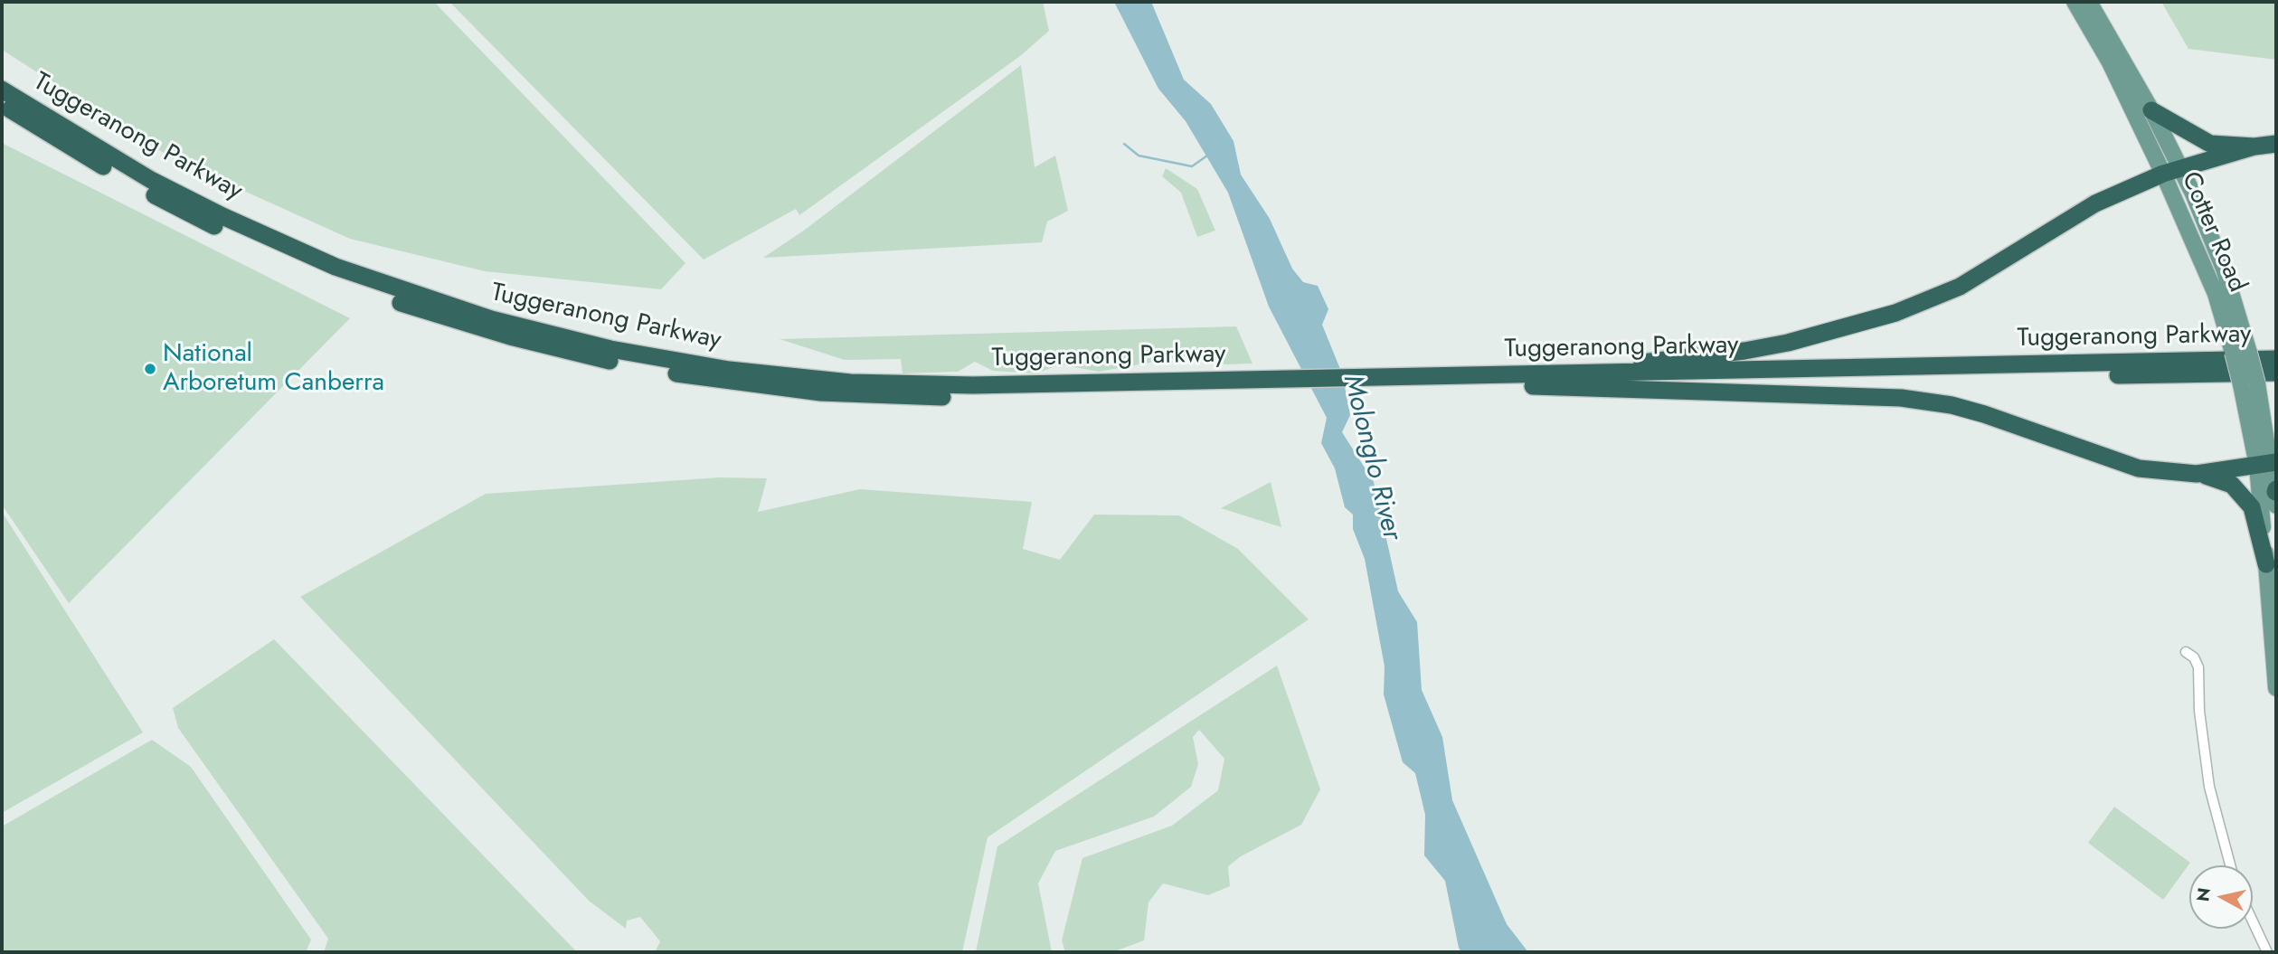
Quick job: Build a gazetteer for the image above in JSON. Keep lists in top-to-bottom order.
{
  "streets": {
    "highway": ["Tuggeranong Parkway"],
    "main road": ["Cotter Road"]
  },
  "water": ["Molonglo River"],
  "places": ["National Arboretum Canberra"],
  "north": "left"
}
